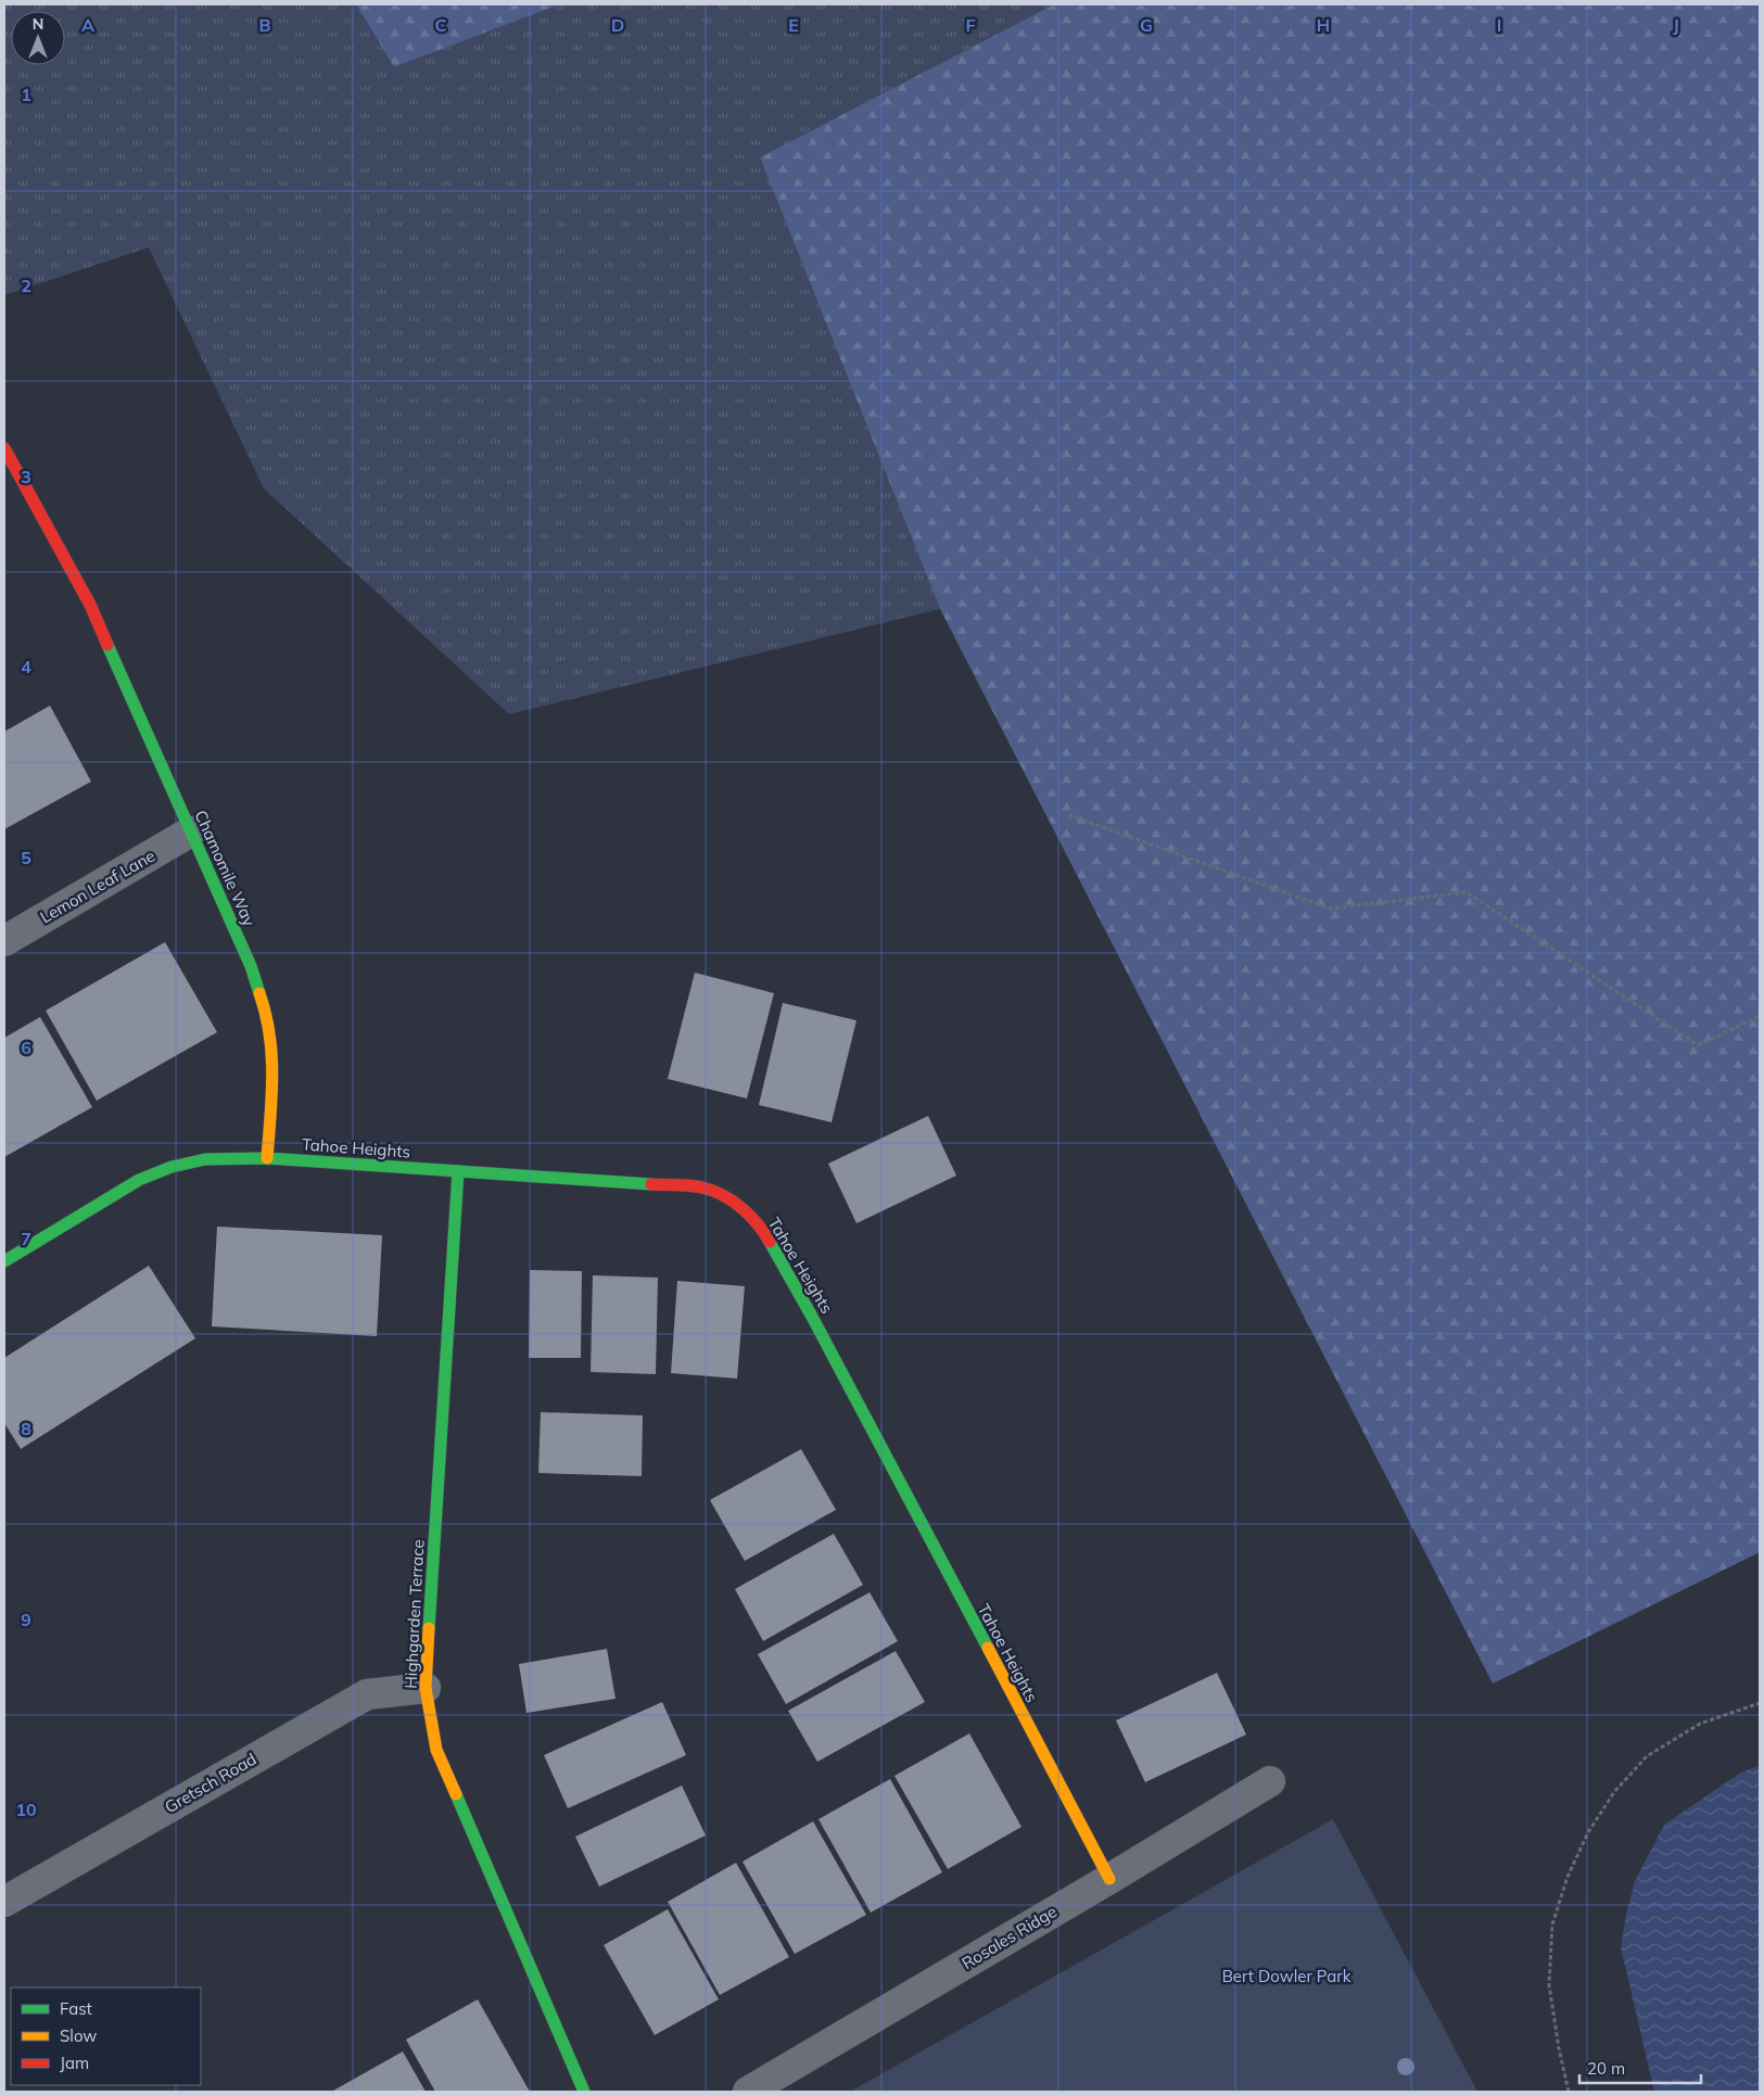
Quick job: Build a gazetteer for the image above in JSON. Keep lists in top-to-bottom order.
{
  "streets": {
    "street": [
      "Chamomile Way",
      "Lemon Leaf Lane",
      "Tahoe Heights",
      "Highgarden Terrace",
      "Gretsch Road",
      "Rosales Ridge"
    ]
  },
  "crossings": [
    ["Chamomile Way", "Lemon Leaf Lane"],
    ["Chamomile Way", "Tahoe Heights"],
    ["Tahoe Heights", "Highgarden Terrace"],
    ["Tahoe Heights", "Rosales Ridge"],
    ["Highgarden Terrace", "Gretsch Road"]
  ],
  "parks": ["Bert Dowler Park"],
  "legend": ["Fast", "Slow", "Jam"],
  "scale_bar": "20 m",
  "north": "top",
  "grid": {
    "columns": [
      "A",
      "B",
      "C",
      "D",
      "E",
      "F",
      "G",
      "H",
      "I",
      "J"
    ],
    "rows": [
      "1",
      "2",
      "3",
      "4",
      "5",
      "6",
      "7",
      "8",
      "9",
      "10"
    ]
  }
}
